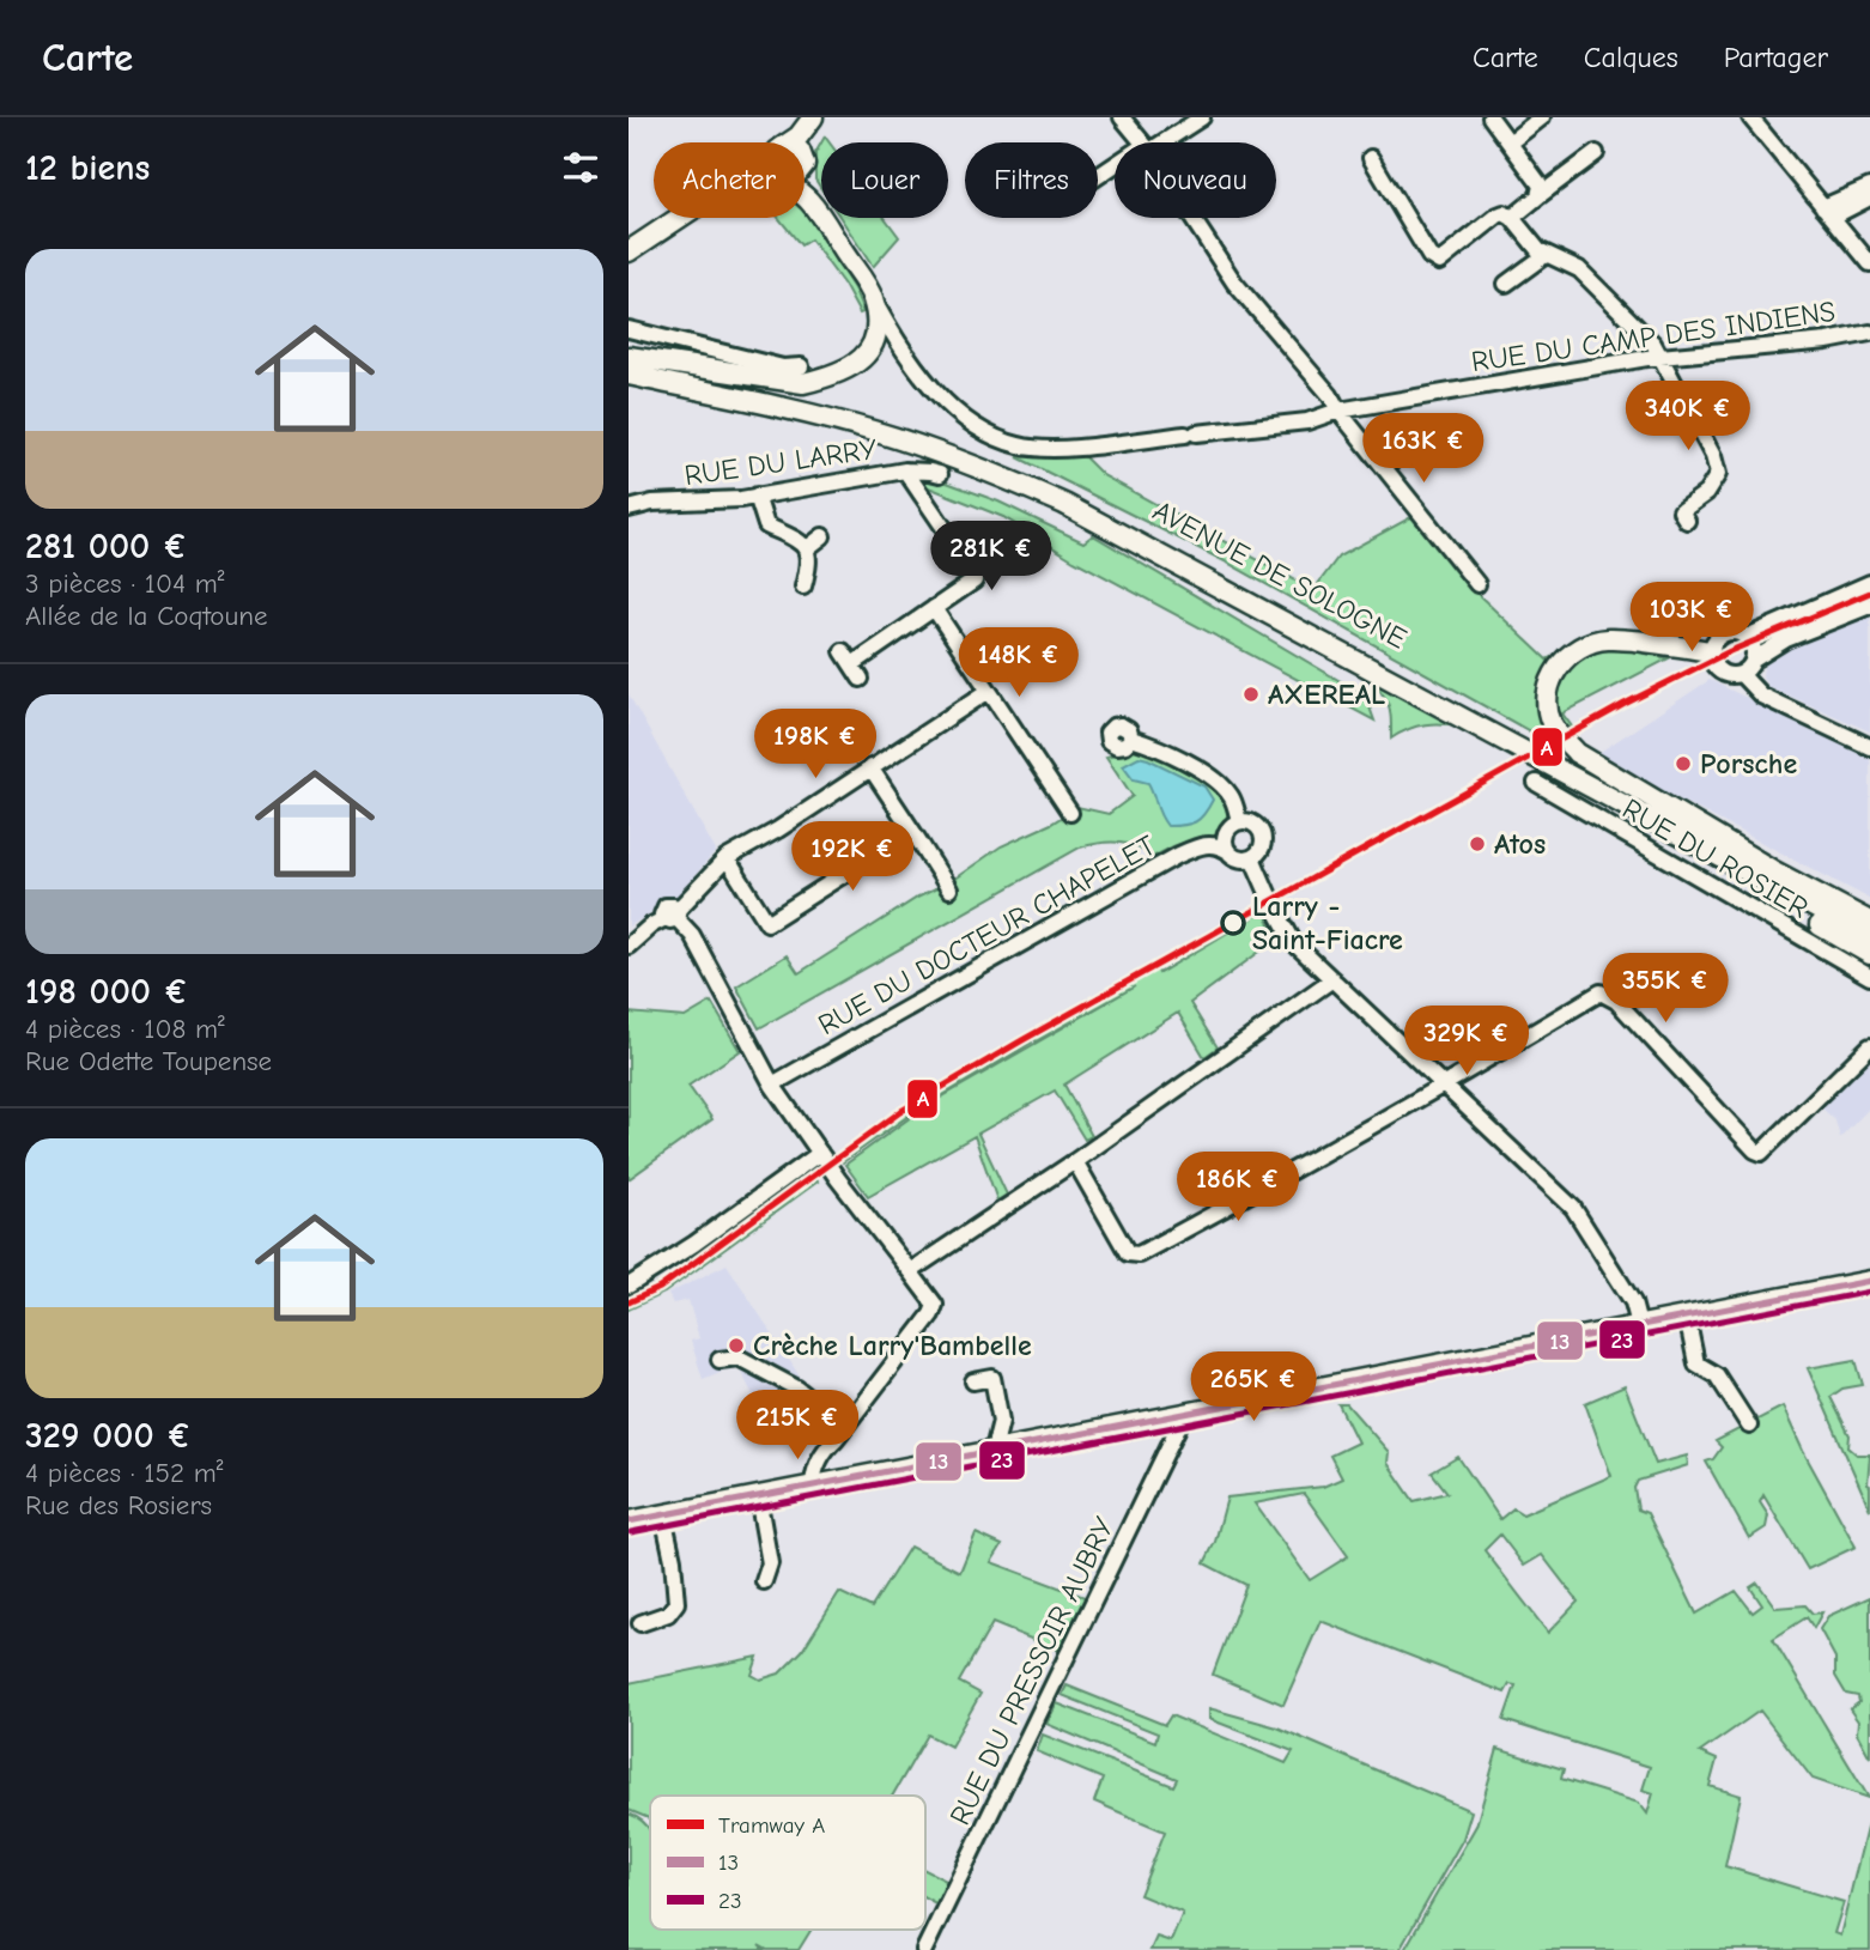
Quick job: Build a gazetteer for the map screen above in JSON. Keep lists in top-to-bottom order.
{
  "streets": {
    "main road": ["RUE DU CAMP DES INDIENS", "AVENUE DE SOLOGNE"],
    "street": [
      "RUE DU LARRY",
      "RUE DU ROSIER",
      "RUE DU DOCTEUR CHAPELET",
      "RUE DU PRESSOIR AUBRY"
    ]
  },
  "places": [
    "AXEREAL",
    "Porsche",
    "Atos",
    "Larry - Saint-Fiacre",
    "Crèche Larry'Bambelle"
  ],
  "lines": ["tram line A", "transit line 13", "transit line 23"],
  "legend": ["Tramway A", "13", "23"],
  "page": {
    "header": "Carte",
    "nav": ["Carte", "Calques", "Partager"],
    "heading": "12 biens",
    "chip": [
      "Acheter",
      "Louer",
      "Filtres",
      "Nouveau"
    ],
    "list": [
      {
        "name": "281 000 €",
        "note": "3 pièces · 104 m² · Allée de la Coqtoune"
      },
      {
        "name": "198 000 €",
        "note": "4 pièces · 108 m² · Rue Odette Toupense"
      },
      {
        "name": "329 000 €",
        "note": "4 pièces · 152 m² · Rue des Rosiers"
      }
    ],
    "price": [
      "340K €",
      "163K €",
      "281K €",
      "103K €",
      "148K €",
      "198K €",
      "192K €",
      "355K €",
      "329K €",
      "186K €",
      "265K €",
      "215K €"
    ]
  }
}
